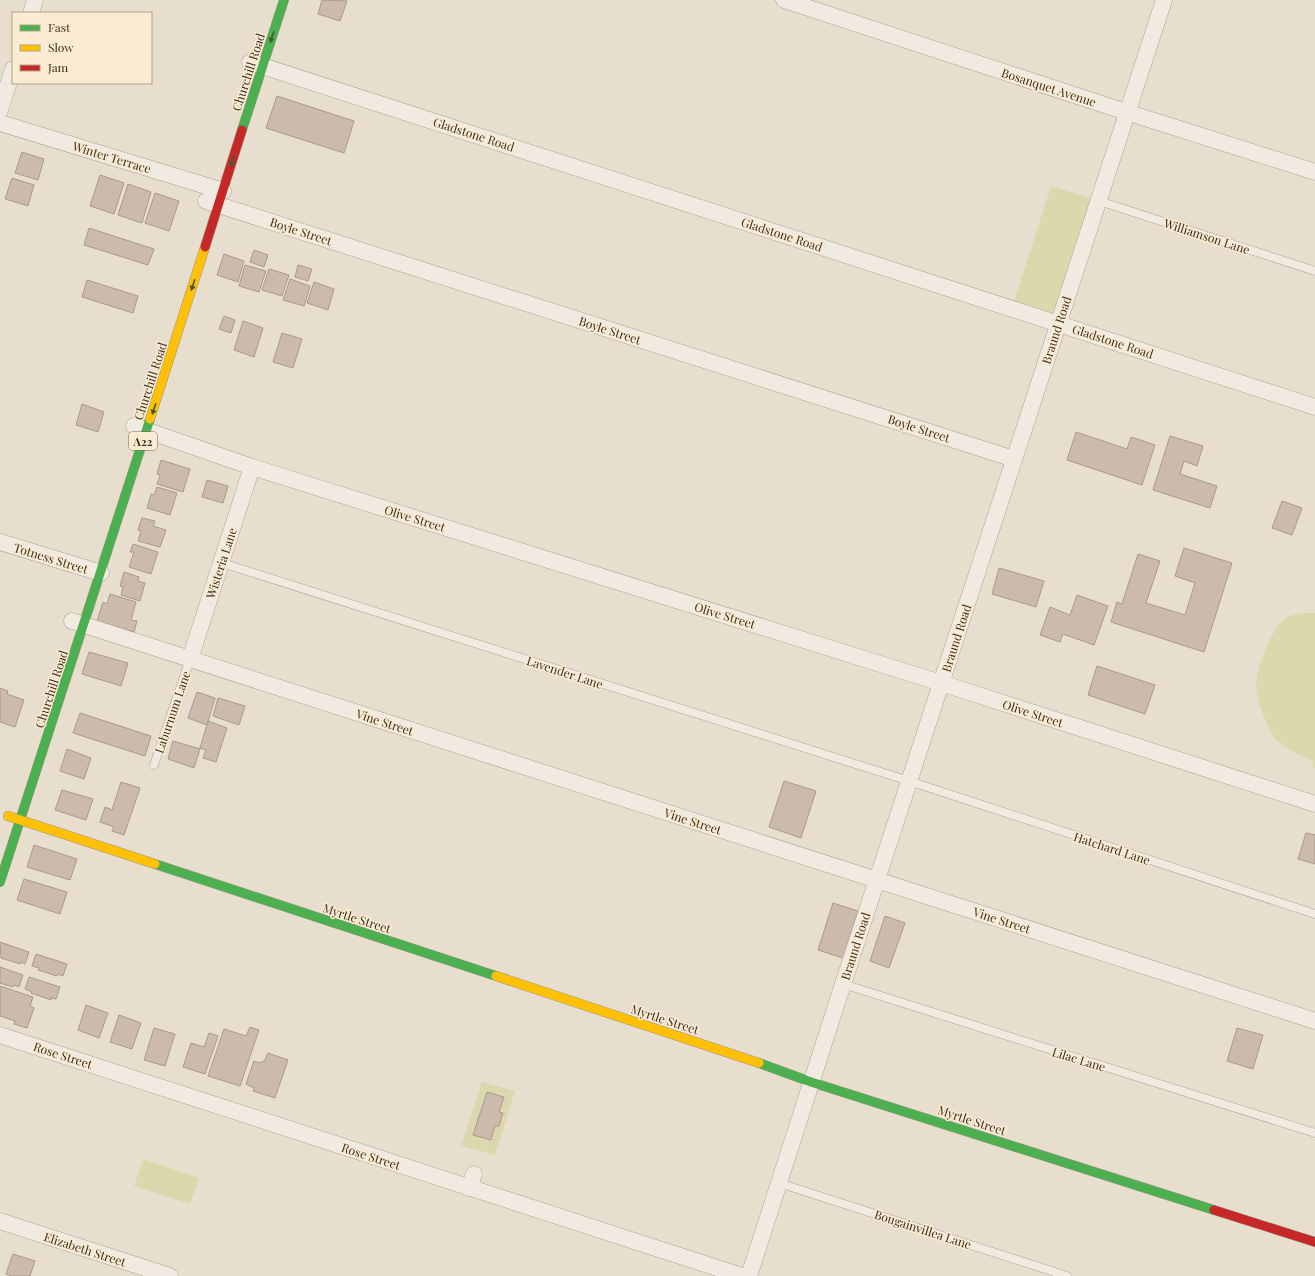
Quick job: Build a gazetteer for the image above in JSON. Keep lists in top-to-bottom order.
{
  "streets": {
    "street": [
      "Churchill Road",
      "Bosanquet Avenue",
      "Gladstone Road",
      "Winter Terrace",
      "Boyle Street",
      "Braund Road",
      "A22",
      "Olive Street",
      "Totness Street",
      "Wisteria Lane",
      "Vine Street",
      "Myrtle Street",
      "Rose Street",
      "Elizabeth Street"
    ],
    "lane": [
      "Williamson Lane",
      "Lavender Lane",
      "Laburnum Lane",
      "Hatchard Lane",
      "Lilac Lane",
      "Bougainvillea Lane"
    ]
  },
  "crossings": [
    ["Churchill Road", "Gladstone Road"],
    ["Churchill Road", "Winter Terrace"],
    ["Churchill Road", "Boyle Street"],
    ["Churchill Road", "Olive Street"],
    ["Churchill Road", "Totness Street"],
    ["Churchill Road", "Vine Street"],
    ["Churchill Road", "Myrtle Street"],
    ["Bosanquet Avenue", "Braund Road"],
    ["Gladstone Road", "Braund Road"],
    ["Winter Terrace", "Boyle Street"],
    ["Boyle Street", "Braund Road"],
    ["Williamson Lane", "Braund Road"],
    ["Braund Road", "Olive Street"],
    ["Braund Road", "Lavender Lane"],
    ["Braund Road", "Vine Street"],
    ["Braund Road", "Hatchard Lane"],
    ["Braund Road", "Myrtle Street"],
    ["Braund Road", "Lilac Lane"],
    ["Braund Road", "Bougainvillea Lane"],
    ["Olive Street", "Wisteria Lane"],
    ["Wisteria Lane", "Lavender Lane"],
    ["Wisteria Lane", "Laburnum Lane"],
    ["Wisteria Lane", "Vine Street"],
    ["Lavender Lane", "Hatchard Lane"],
    ["Laburnum Lane", "Vine Street"]
  ],
  "one_way": ["Churchill Road"],
  "legend": ["Fast", "Slow", "Jam"]
}
